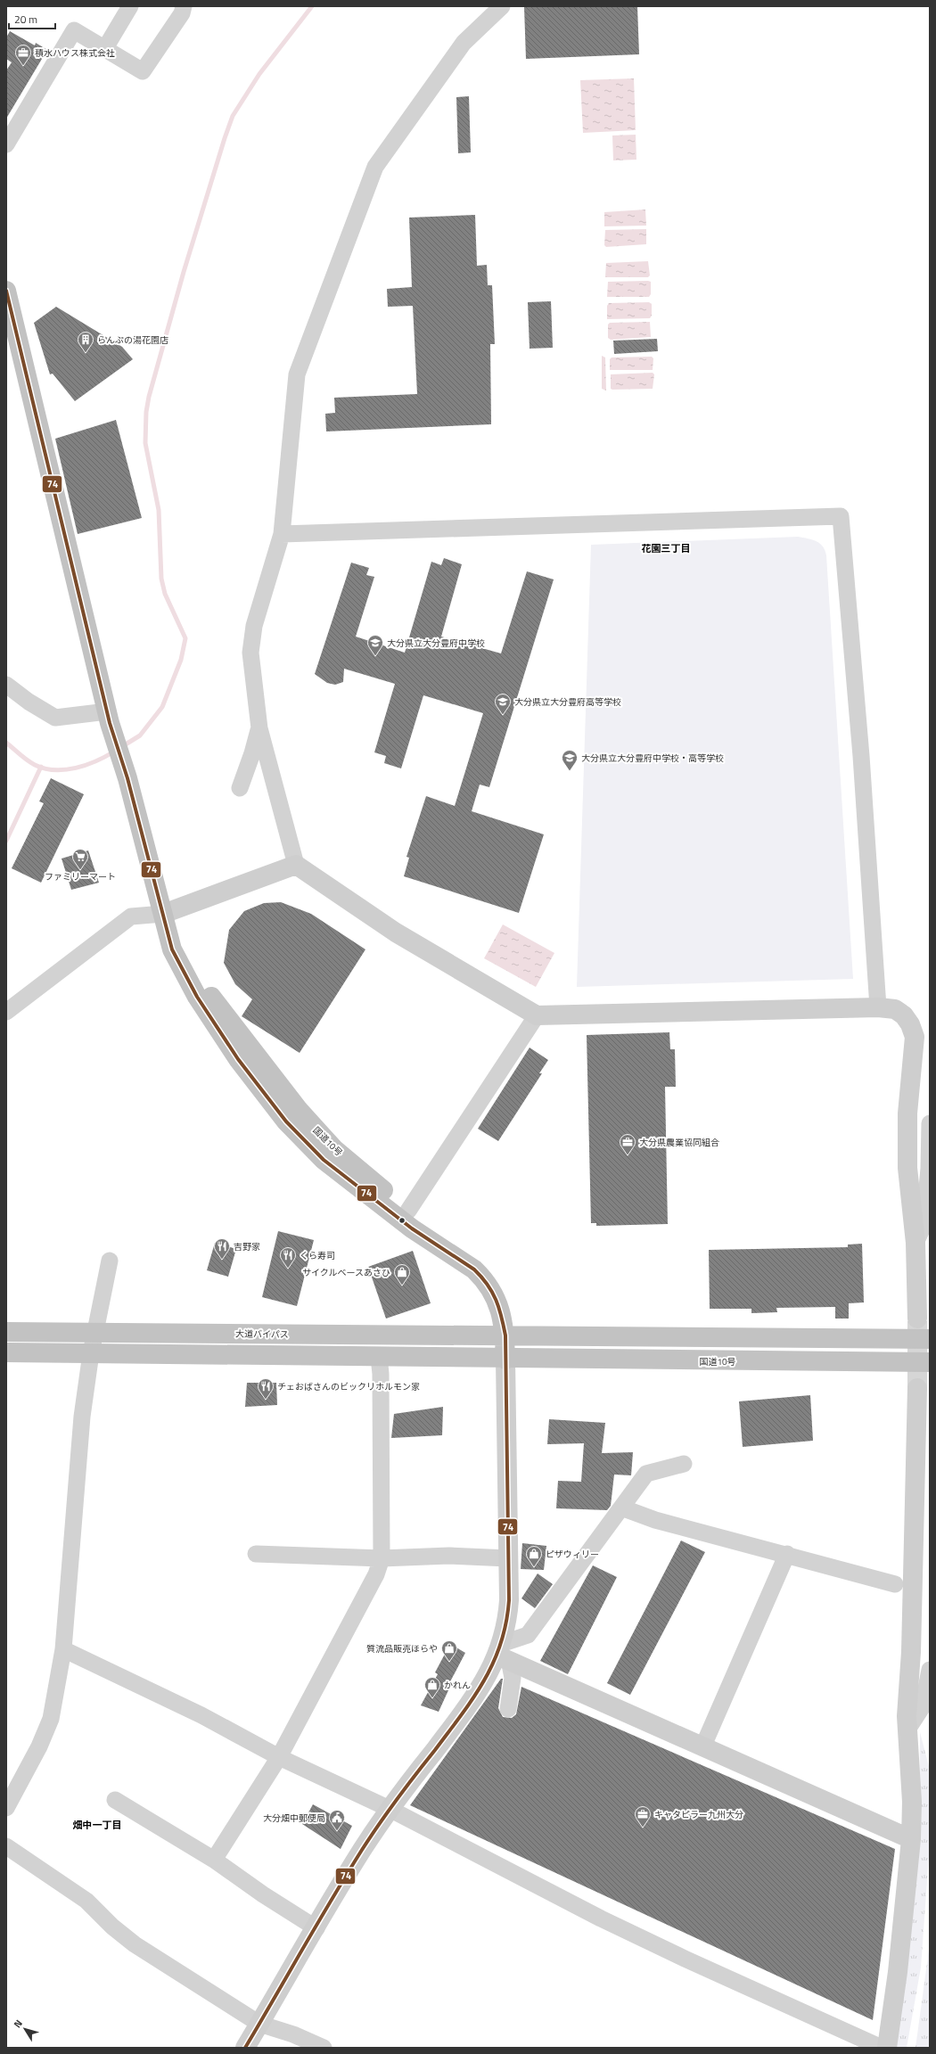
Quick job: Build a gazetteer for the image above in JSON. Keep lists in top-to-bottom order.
{
  "streets": {
    "highway": ["国道10号", "大道バイパス"]
  },
  "crossings": [
    ["国道10号", "大道バイパス"]
  ],
  "districts": ["花園三丁目", "畑中一丁目"],
  "places": {
    "office": ["積水ハウス株式会社", "大分県農業協同組合", "キャタピラー九州大分"],
    "building": ["らんぷの湯花園店"],
    "school or university": ["大分県立大分豊府中学校", "大分県立大分豊府高等学校", "大分県立大分豊府中学校・高等学校"],
    "supermarket": ["ファミリーマート"],
    "restaurant": ["吉野家", "くら寿司", "チェおばさんのビックリホルモン家"],
    "shop": [
      "サイクルベースあさひ",
      "ピザウィリー",
      "質流品販売ほらや",
      "かれん"
    ],
    "public building": ["大分畑中郵便局"]
  },
  "lines": ["transit line 74"],
  "scale_bar": "20 m",
  "north": "top left"
}
